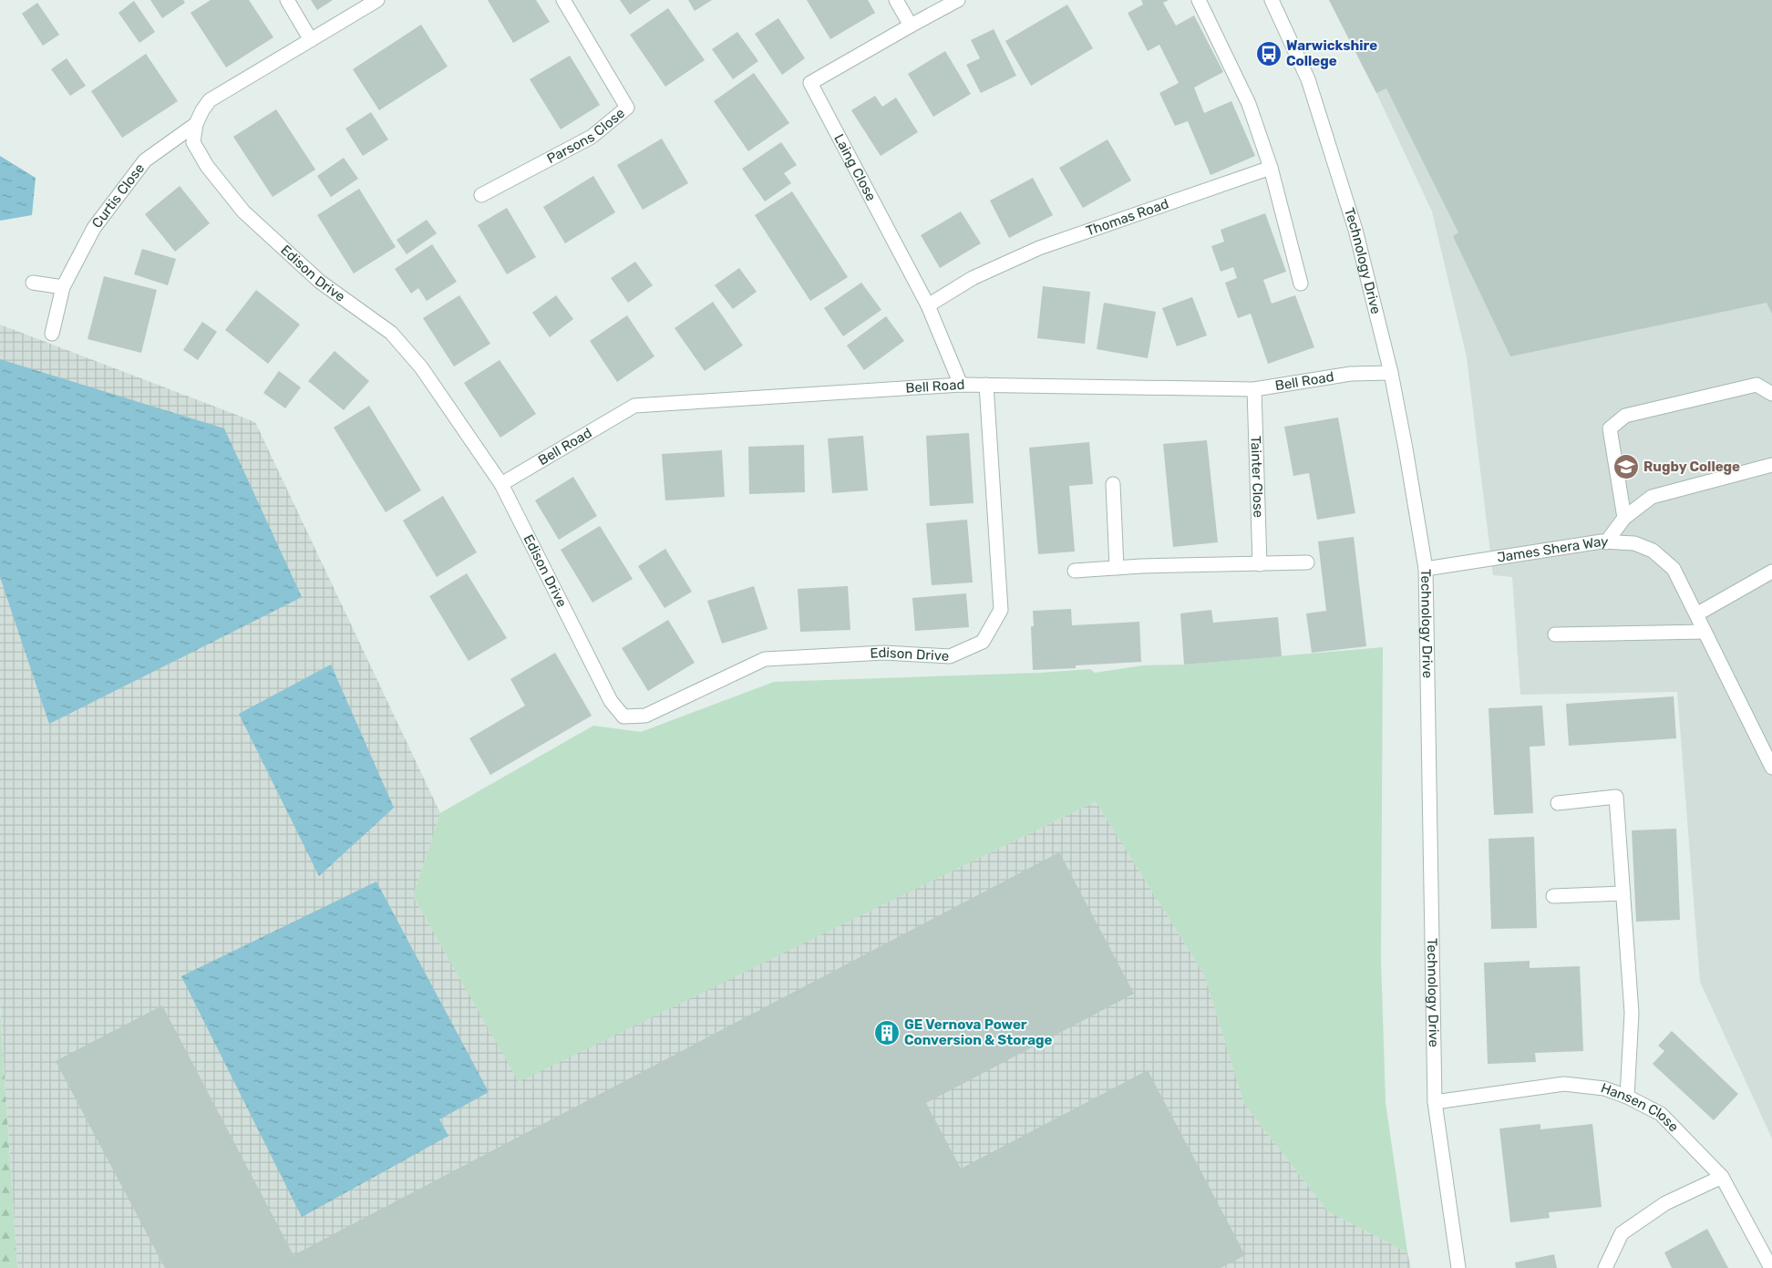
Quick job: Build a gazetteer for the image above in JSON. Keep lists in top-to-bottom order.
{
  "streets": {
    "street": [
      "Parsons Close",
      "Laing Close",
      "Curtis Close",
      "Thomas Road",
      "Technology Drive",
      "Edison Drive",
      "Bell Road",
      "Tainter Close",
      "James Shera Way",
      "Hansen Close"
    ]
  },
  "crossings": [
    ["Laing Close", "Thomas Road"],
    ["Laing Close", "Bell Road"],
    ["Curtis Close", "Edison Drive"],
    ["Technology Drive", "Bell Road"],
    ["Technology Drive", "James Shera Way"],
    ["Technology Drive", "Hansen Close"],
    ["Edison Drive", "Bell Road"],
    ["Bell Road", "Tainter Close"]
  ],
  "places": {
    "bus stop": ["Warwickshire College"],
    "school or university": ["Rugby College"],
    "building": ["GE Vernova Power Conversion & Storage"]
  }
}
